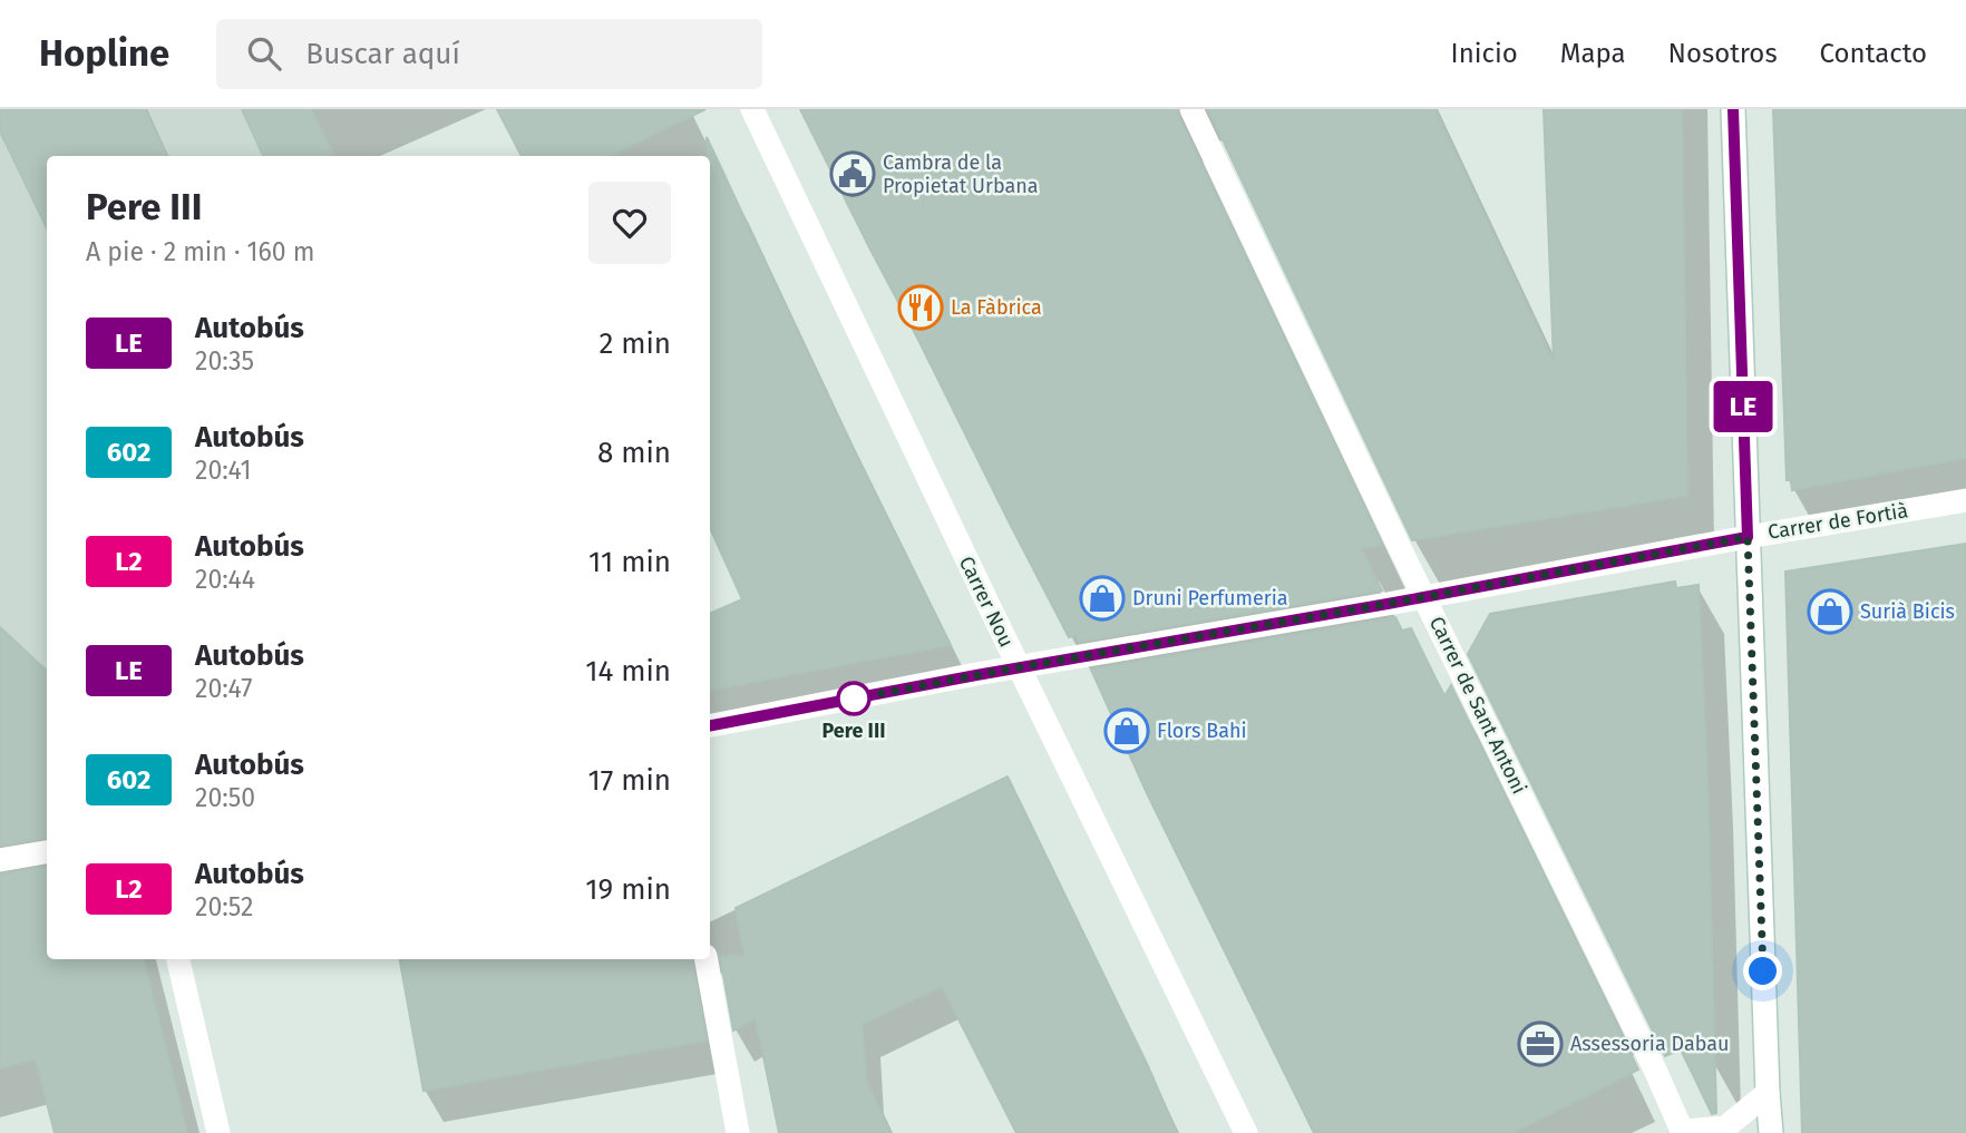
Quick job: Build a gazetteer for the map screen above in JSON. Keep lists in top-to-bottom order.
{
  "streets": {
    "street": ["Carrer de Fortià", "Carrer Nou", "Carrer de Sant Antoni"]
  },
  "crossings": [
    ["Carrer de Fortià", "Carrer Nou"],
    ["Carrer de Fortià", "Carrer de Sant Antoni"]
  ],
  "places": {
    "public building": ["Cambra de la Propietat Urbana"],
    "restaurant": ["La Fàbrica"],
    "shop": ["Druni Perfumeria", "Surià Bicis", "Flors Bahi"],
    "other": ["Pere III"],
    "office": ["Assessoria Dabau"]
  },
  "lines": ["bus line LE"],
  "page": {
    "header": "Hopline",
    "search": "Buscar aquí",
    "nav": [
      "Inicio",
      "Mapa",
      "Nosotros",
      "Contacto"
    ],
    "on_map": "LE",
    "heading": ["Pere III", "A pie · 2 min · 160 m"],
    "list": [
      {
        "mark": "LE",
        "name": "Autobús",
        "note": "20:35",
        "value": "2 min"
      },
      {
        "mark": "602",
        "name": "Autobús",
        "note": "20:41",
        "value": "8 min"
      },
      {
        "mark": "L2",
        "name": "Autobús",
        "note": "20:44",
        "value": "11 min"
      },
      {
        "mark": "LE",
        "name": "Autobús",
        "note": "20:47",
        "value": "14 min"
      },
      {
        "mark": "602",
        "name": "Autobús",
        "note": "20:50",
        "value": "17 min"
      },
      {
        "mark": "L2",
        "name": "Autobús",
        "note": "20:52",
        "value": "19 min"
      }
    ]
  }
}
